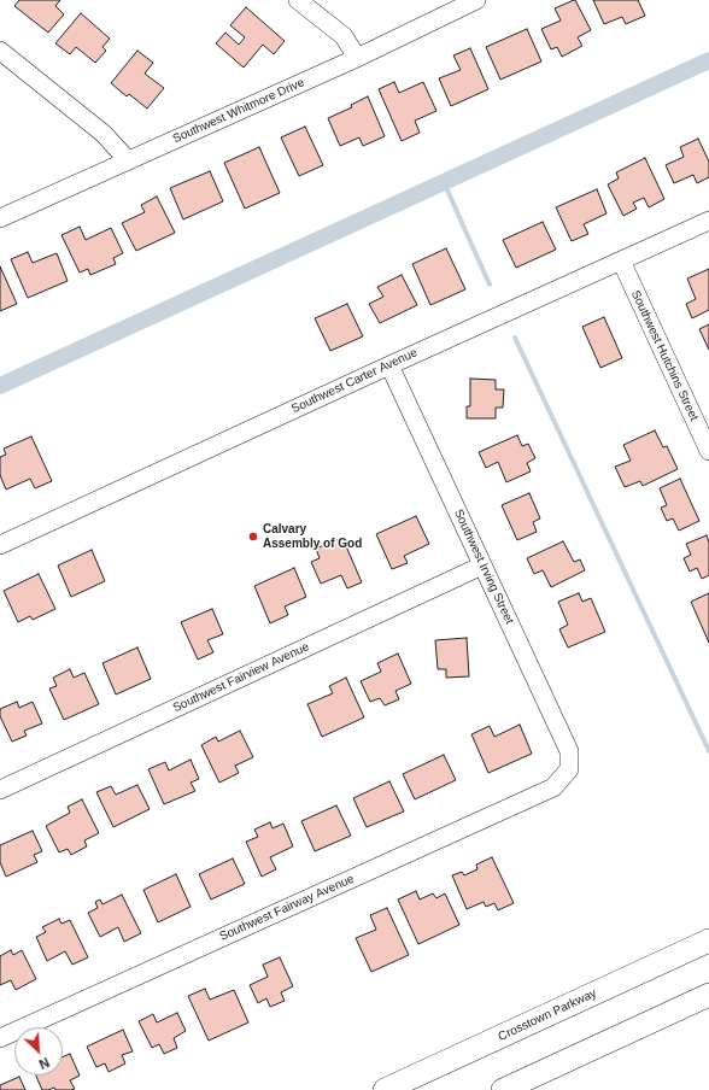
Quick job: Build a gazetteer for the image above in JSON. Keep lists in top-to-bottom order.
{
  "streets": {
    "main road": ["Crosstown Parkway"],
    "street": [
      "Southwest Whitmore Drive",
      "Southwest Hutchins Street",
      "Southwest Carter Avenue",
      "Southwest Irving Street",
      "Southwest Fairview Avenue",
      "Southwest Fairway Avenue"
    ]
  },
  "crossings": [
    ["Southwest Hutchins Street", "Southwest Carter Avenue"],
    ["Southwest Carter Avenue", "Southwest Irving Street"],
    ["Southwest Irving Street", "Southwest Fairview Avenue"],
    ["Southwest Irving Street", "Southwest Fairway Avenue"]
  ],
  "places": ["Calvary Assembly of God"],
  "north": "bottom right"
}
